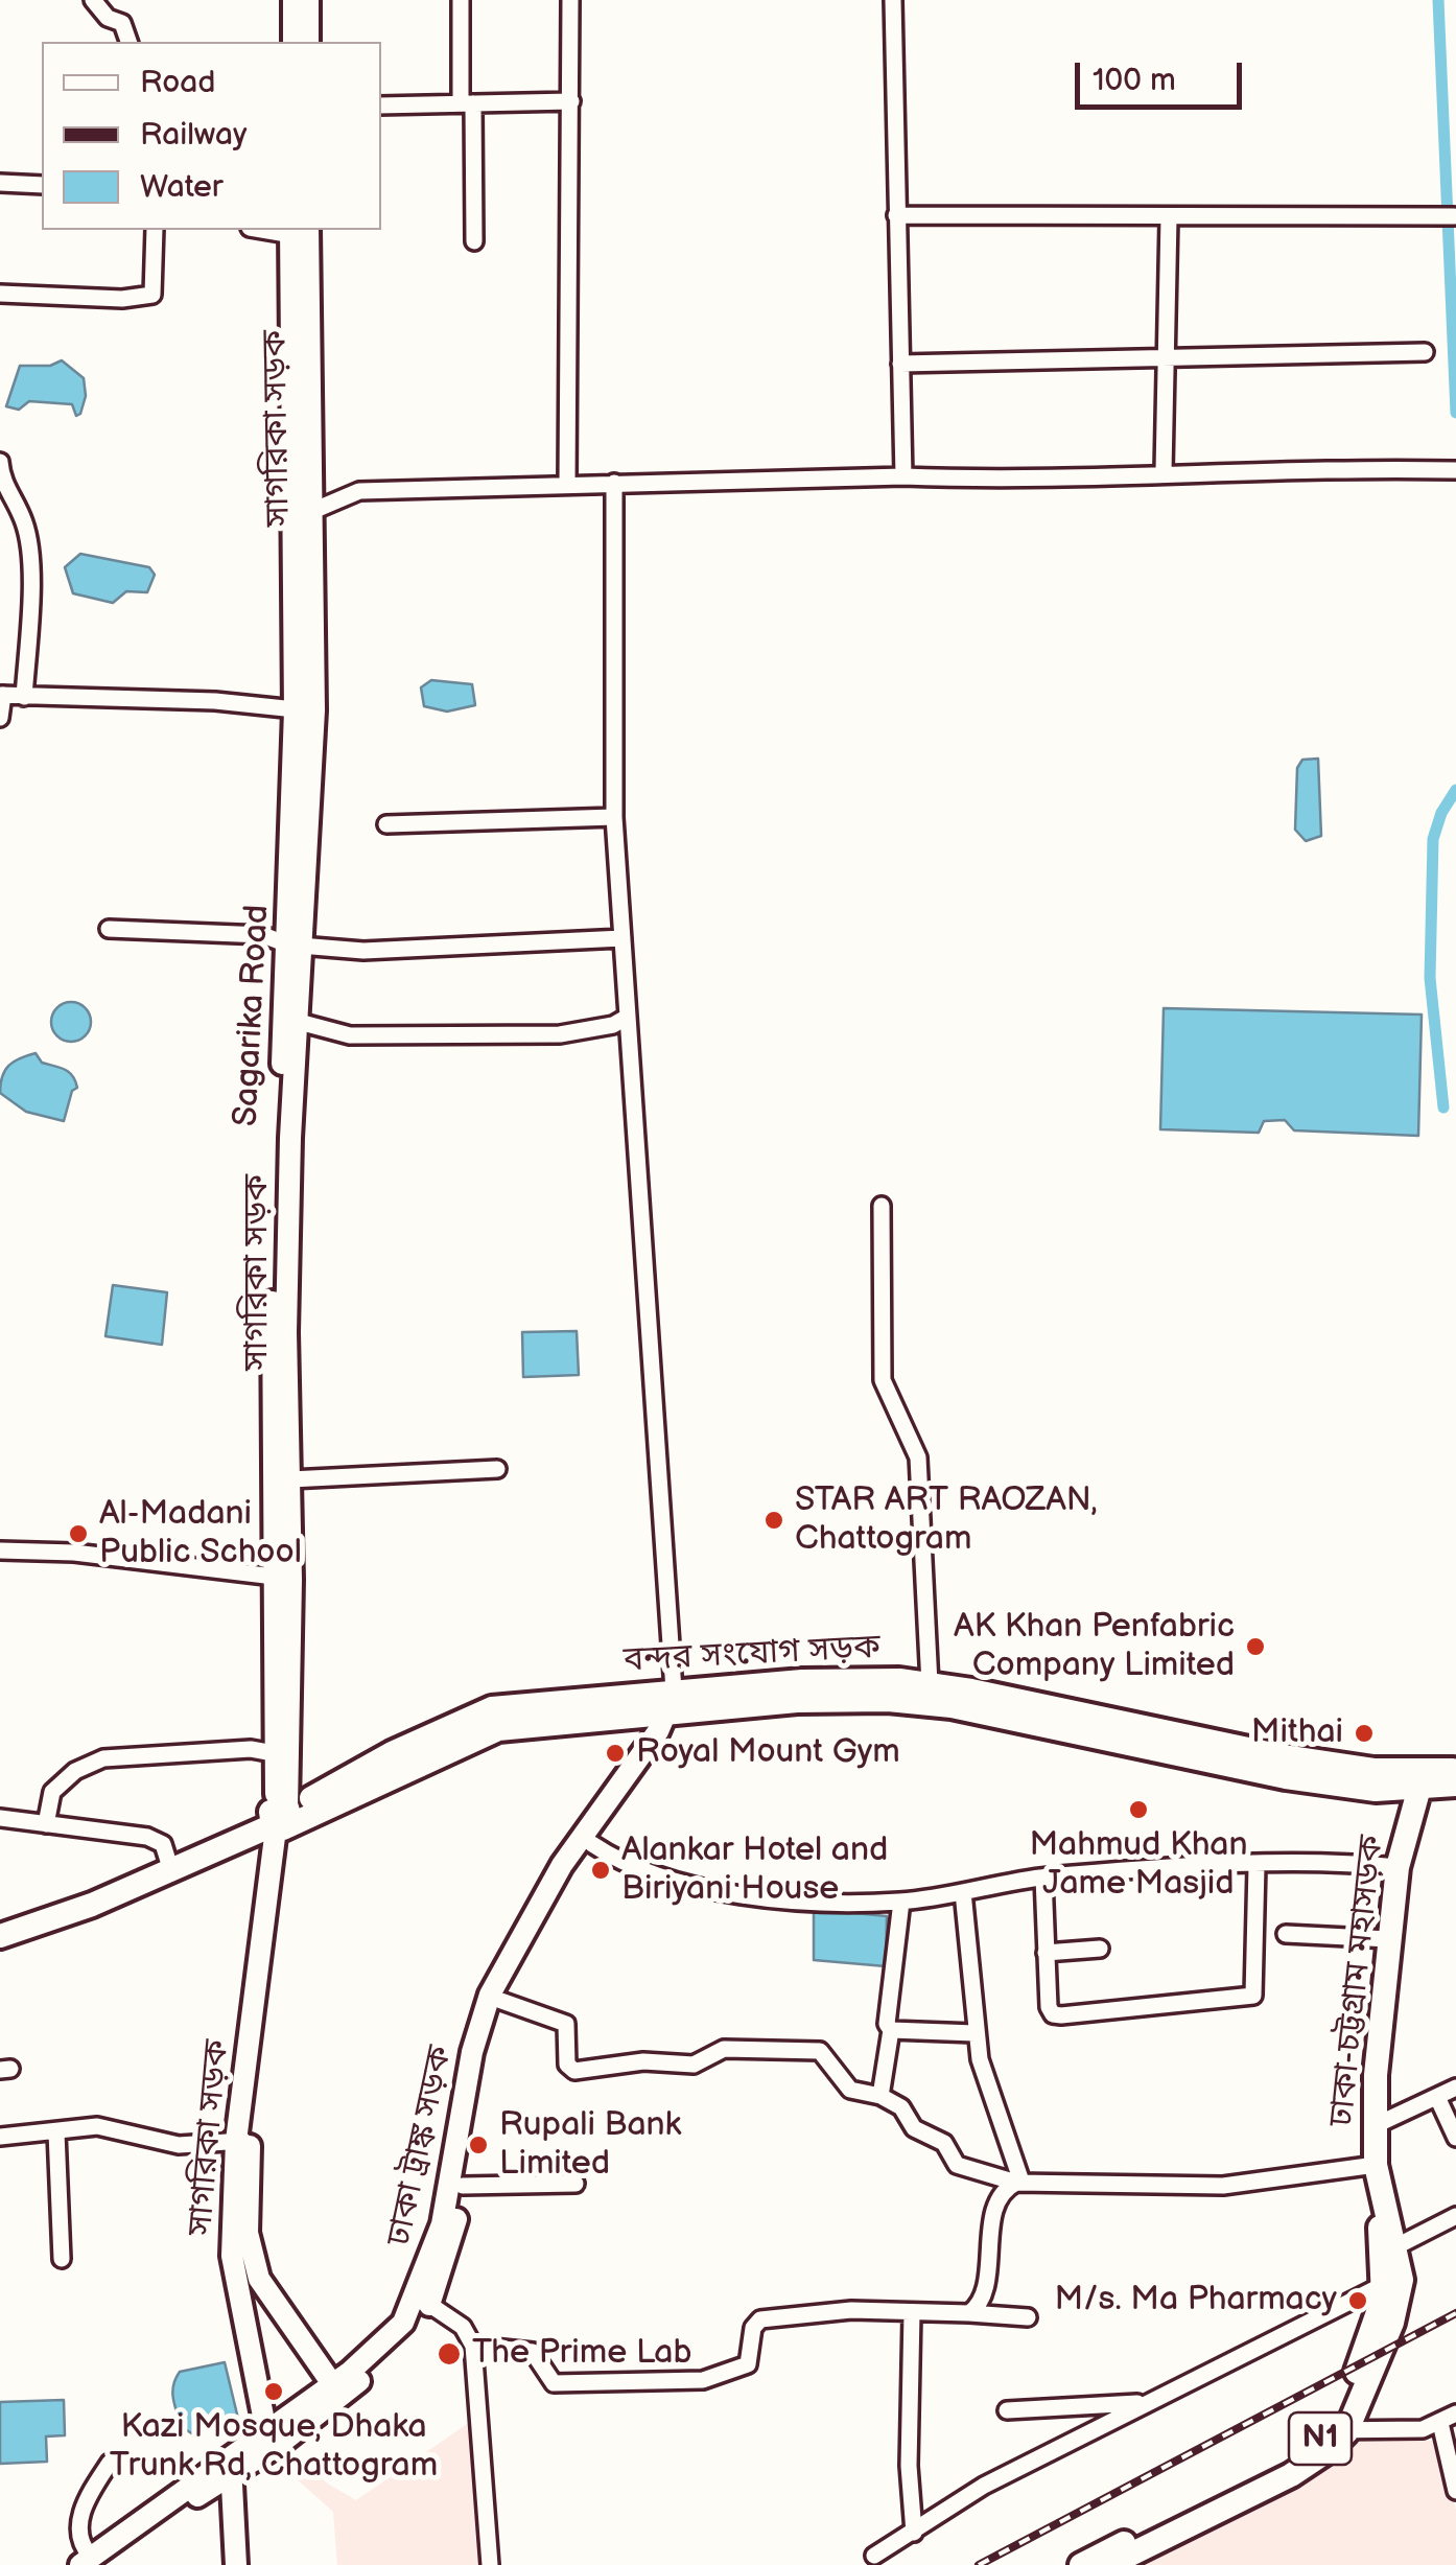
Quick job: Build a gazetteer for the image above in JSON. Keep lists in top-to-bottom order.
{
  "streets": {
    "highway": ["বন্দর সংযোগ সড়ক", "ঢাকা-চট্টগ্রাম মহাসড়ক", "N1"],
    "main road": ["সাগরিকা সড়ক", "Sagarika Road", "ঢাকা ট্রাঙ্ক সড়ক"]
  },
  "crossings": [
    ["সাগরিকা সড়ক", "Sagarika Road"],
    ["সাগরিকা সড়ক", "বন্দর সংযোগ সড়ক"],
    ["সাগরিকা সড়ক", "ঢাকা ট্রাঙ্ক সড়ক"],
    ["বন্দর সংযোগ সড়ক", "ঢাকা-চট্টগ্রাম মহাসড়ক"],
    ["বন্দর সংযোগ সড়ক", "ঢাকা ট্রাঙ্ক সড়ক"]
  ],
  "places": [
    "STAR ART RAOZAN, Chattogram",
    "Al-Madani Public School",
    "AK Khan Penfabric Company Limited",
    "Mithai",
    "Royal Mount Gym",
    "Mahmud Khan Jame Masjid",
    "Alankar Hotel and Biriyani House",
    "Rupali Bank Limited",
    "M/s. Ma Pharmacy",
    "The Prime Lab",
    "Kazi Mosque, Dhaka Trunk Rd, Chattogram"
  ],
  "legend": ["Road", "Railway", "Water"],
  "scale_bar": "100 m"
}
